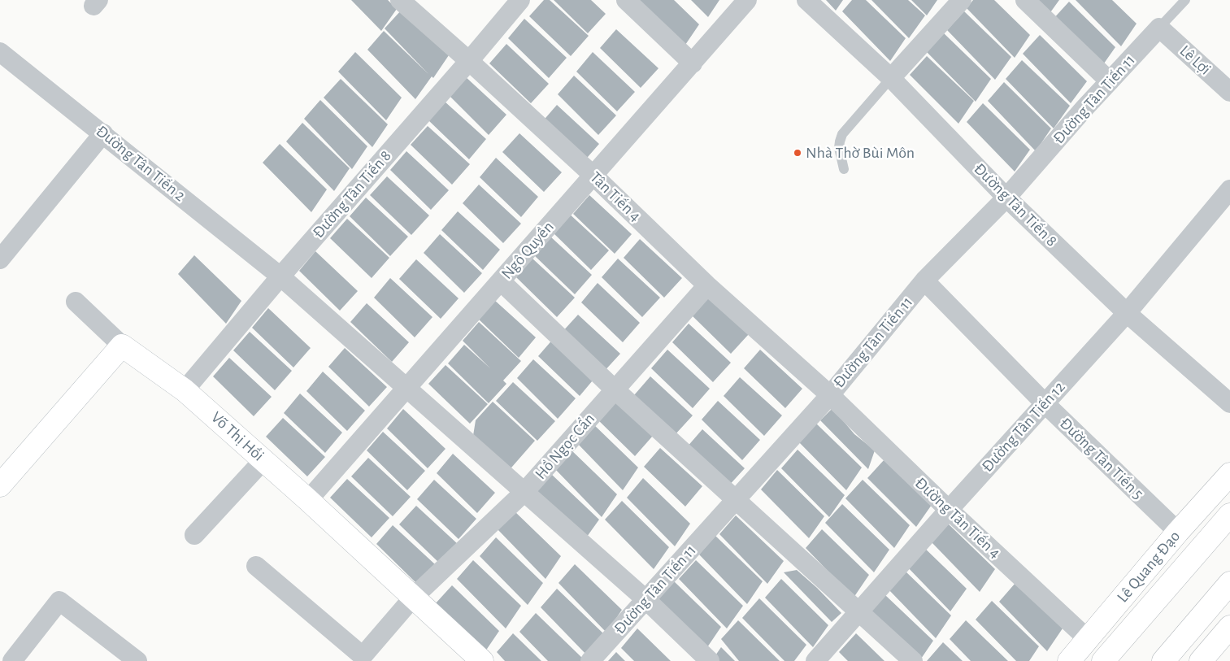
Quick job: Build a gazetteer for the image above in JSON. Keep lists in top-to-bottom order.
{
  "streets": {
    "main road": ["Võ Thị Hồi", "Lê Quang Đạo"],
    "street": [
      "Lê Lợi",
      "Đường Tân Tiến 11",
      "Đường Tân Tiến 2",
      "Đường Tân Tiến 8",
      "Tân Tiến 4",
      "Ngô Quyền",
      "Đường Tân Tiến 12",
      "Hồ Ngọc Cẩn",
      "Đường Tân Tiến 5",
      "Đường Tân Tiến 4"
    ]
  },
  "crossings": [
    ["Lê Lợi", "Đường Tân Tiến 11"],
    ["Đường Tân Tiến 11", "Đường Tân Tiến 2"],
    ["Đường Tân Tiến 11", "Đường Tân Tiến 8"],
    ["Đường Tân Tiến 11", "Tân Tiến 4"],
    ["Đường Tân Tiến 11", "Đường Tân Tiến 5"],
    ["Đường Tân Tiến 11", "Đường Tân Tiến 4"],
    ["Đường Tân Tiến 2", "Đường Tân Tiến 8"],
    ["Đường Tân Tiến 2", "Ngô Quyền"],
    ["Đường Tân Tiến 2", "Hồ Ngọc Cẩn"],
    ["Đường Tân Tiến 8", "Tân Tiến 4"],
    ["Đường Tân Tiến 8", "Đường Tân Tiến 12"],
    ["Đường Tân Tiến 8", "Võ Thị Hồi"],
    ["Tân Tiến 4", "Ngô Quyền"],
    ["Tân Tiến 4", "Hồ Ngọc Cẩn"],
    ["Tân Tiến 4", "Đường Tân Tiến 4"],
    ["Ngô Quyền", "Võ Thị Hồi"],
    ["Đường Tân Tiến 12", "Đường Tân Tiến 5"],
    ["Đường Tân Tiến 12", "Đường Tân Tiến 4"],
    ["Võ Thị Hồi", "Hồ Ngọc Cẩn"],
    ["Đường Tân Tiến 5", "Lê Quang Đạo"],
    ["Đường Tân Tiến 4", "Lê Quang Đạo"]
  ],
  "places": ["Nhà Thờ Bùi Môn"]
}
